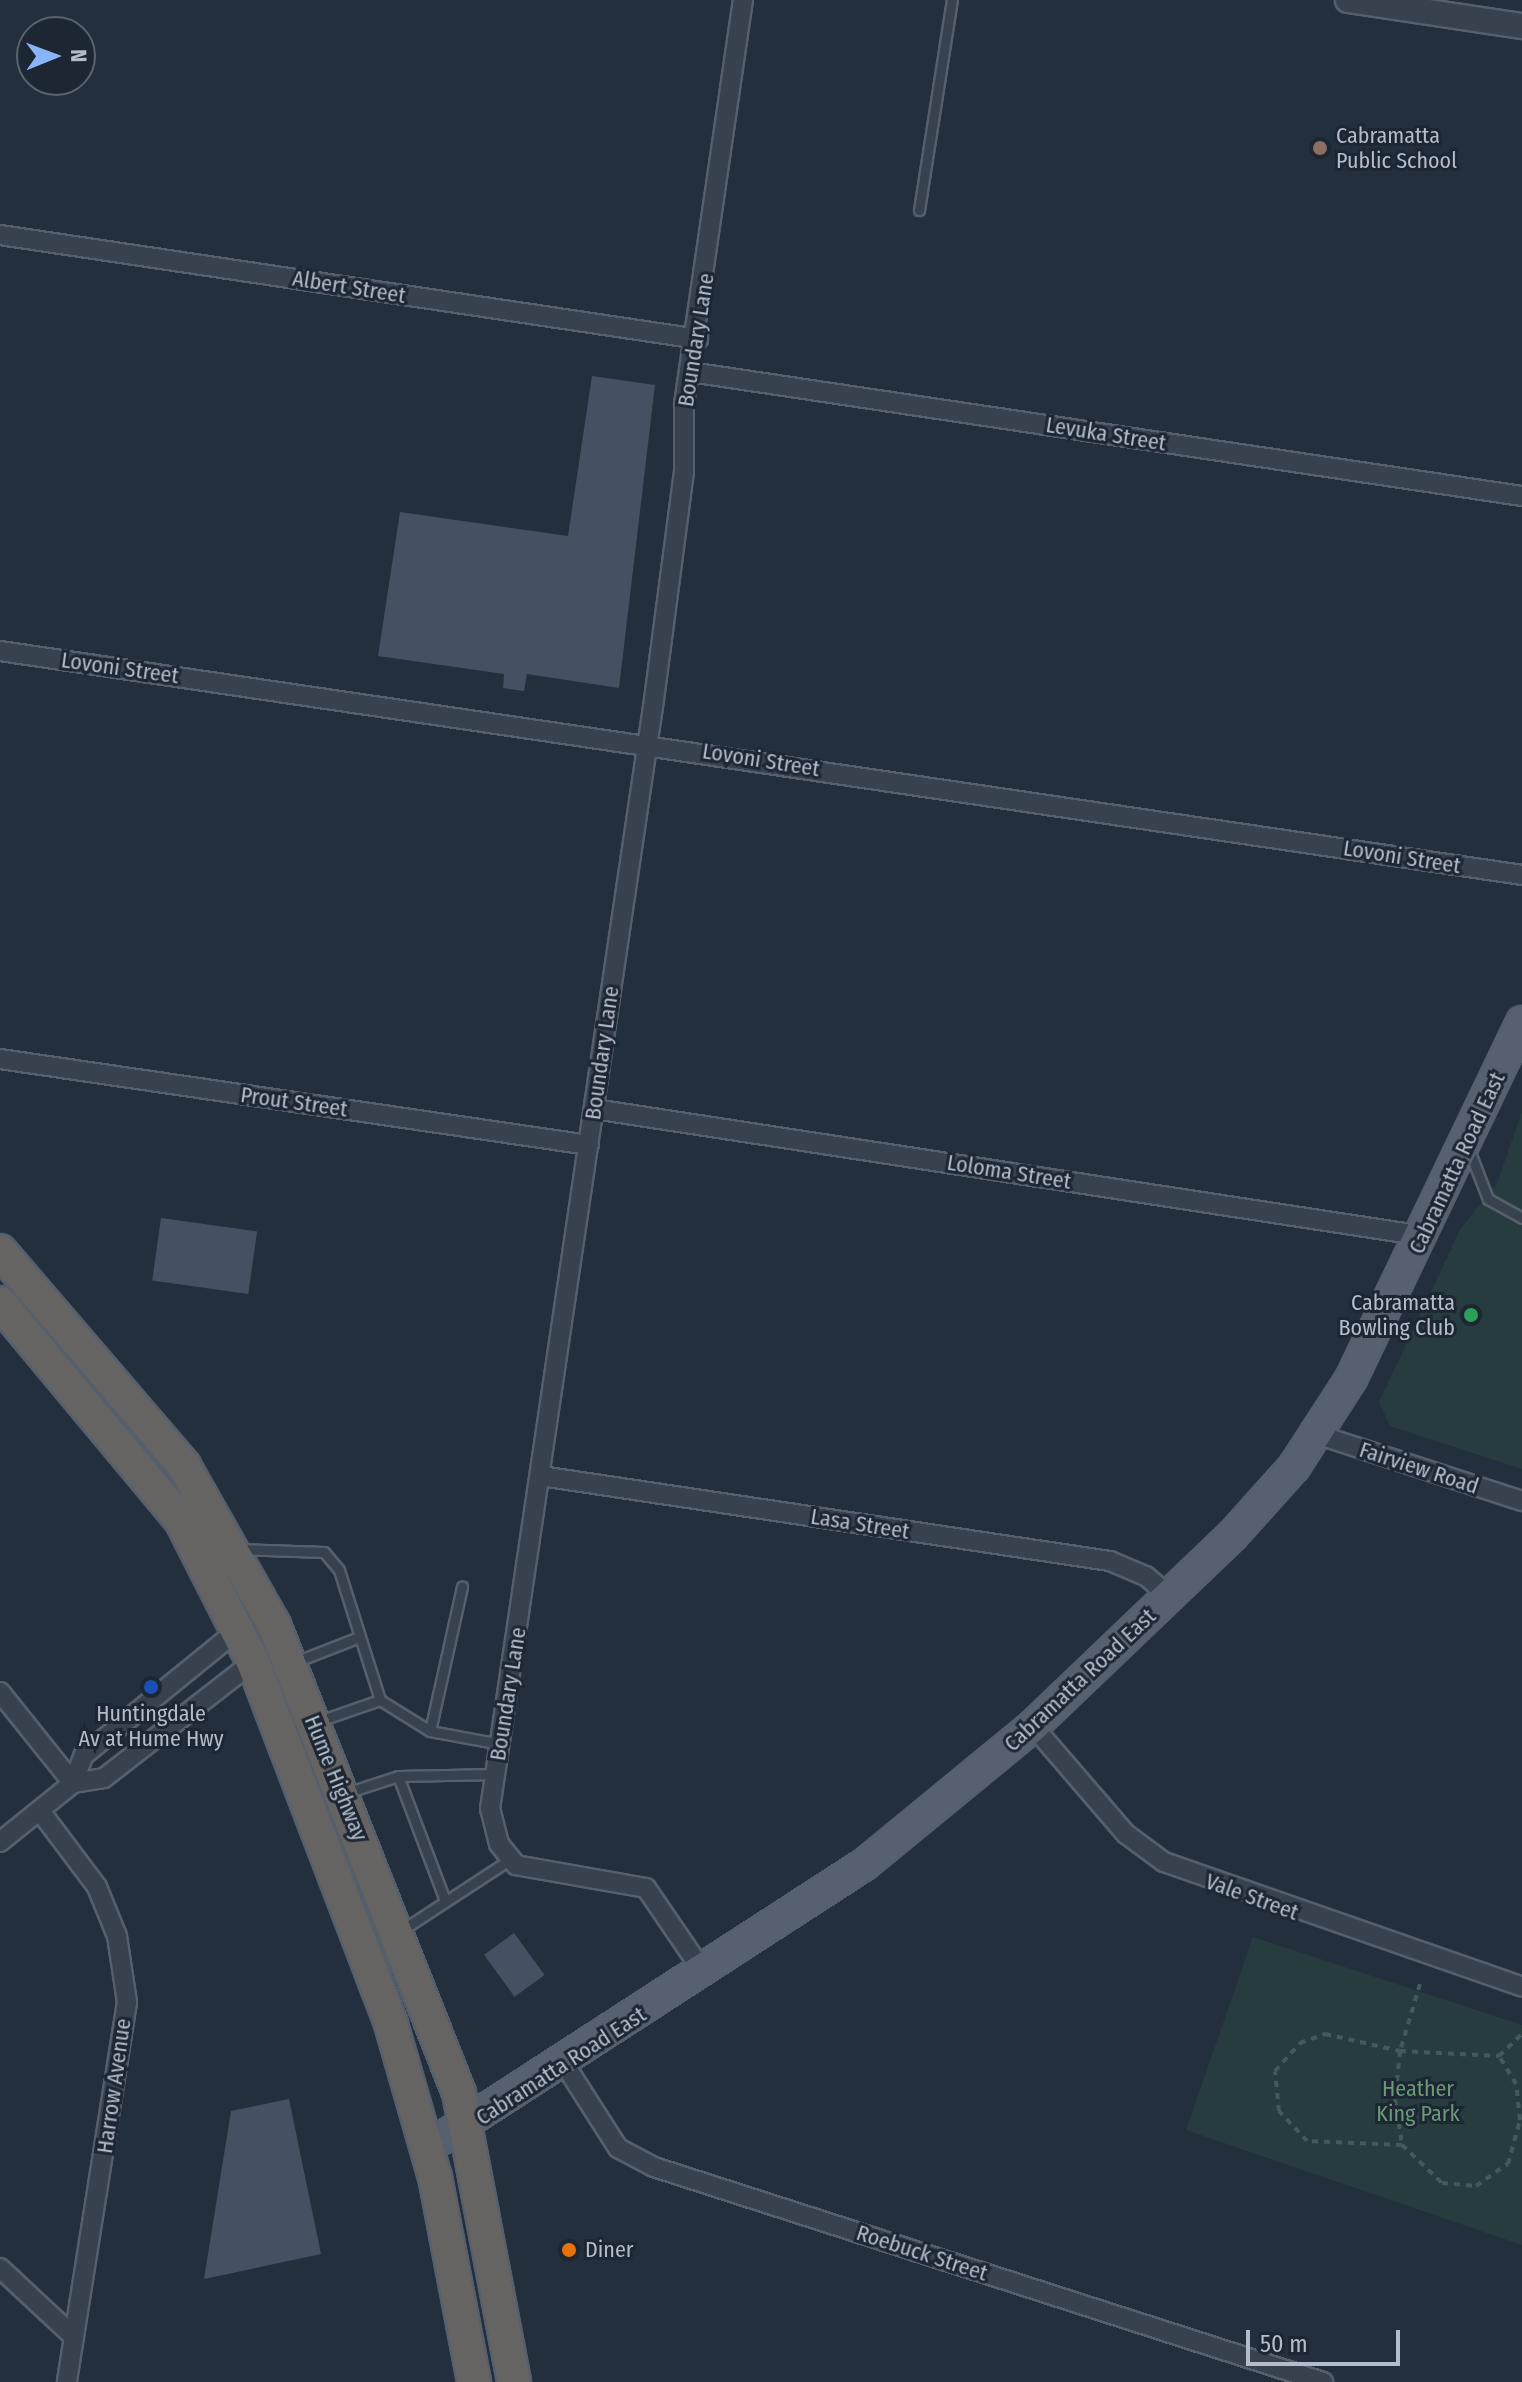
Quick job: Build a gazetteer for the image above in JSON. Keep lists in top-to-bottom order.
{
  "streets": {
    "highway": ["Hume Highway"],
    "main road": ["Cabramatta Road East"],
    "street": [
      "Albert Street",
      "Boundary Lane",
      "Levuka Street",
      "Lovoni Street",
      "Prout Street",
      "Loloma Street",
      "Fairview Road",
      "Lasa Street",
      "Vale Street",
      "Harrow Avenue",
      "Roebuck Street"
    ]
  },
  "crossings": [
    ["Albert Street", "Boundary Lane"],
    ["Boundary Lane", "Levuka Street"],
    ["Boundary Lane", "Lovoni Street"],
    ["Boundary Lane", "Prout Street"],
    ["Boundary Lane", "Loloma Street"],
    ["Boundary Lane", "Lasa Street"],
    ["Cabramatta Road East", "Loloma Street"],
    ["Cabramatta Road East", "Fairview Road"],
    ["Cabramatta Road East", "Lasa Street"],
    ["Cabramatta Road East", "Hume Highway"],
    ["Cabramatta Road East", "Vale Street"],
    ["Cabramatta Road East", "Roebuck Street"]
  ],
  "parks": ["Heather King Park"],
  "places": [
    "Cabramatta Public School",
    "Cabramatta Bowling Club",
    "Huntingdale Av at Hume Hwy",
    "Diner"
  ],
  "scale_bar": "50 m",
  "north": "right"
}
